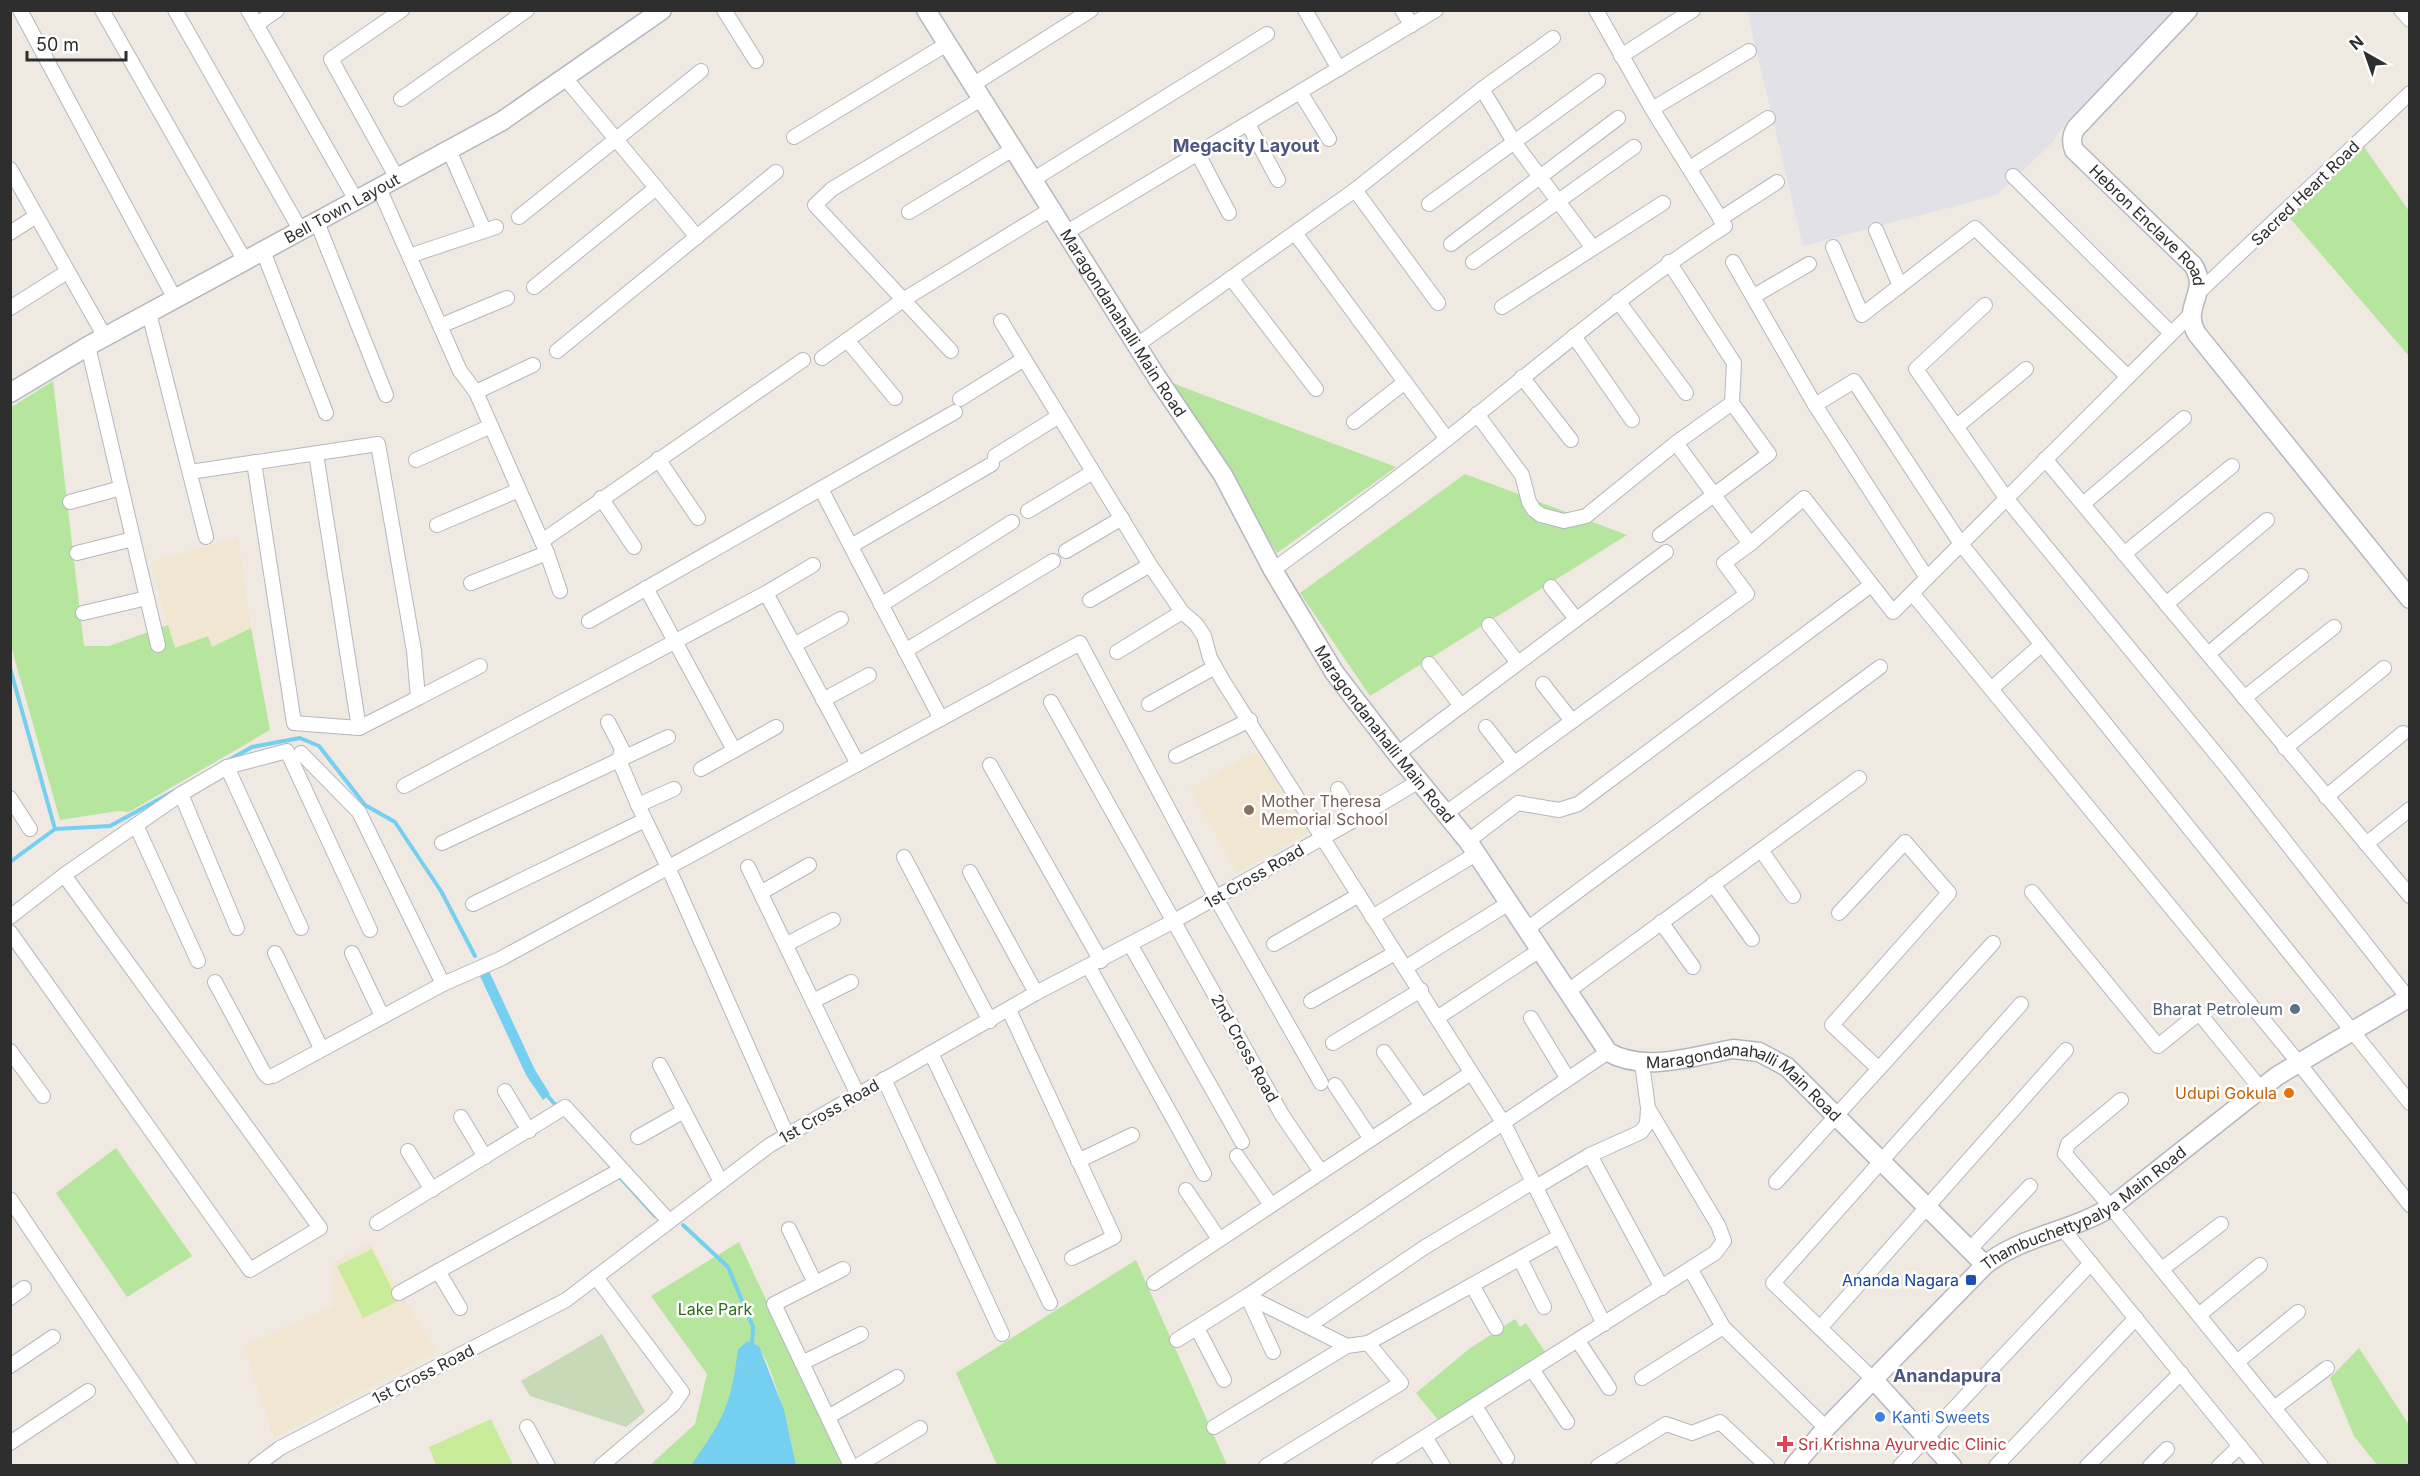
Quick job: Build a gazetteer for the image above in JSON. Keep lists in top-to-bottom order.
{
  "streets": {
    "street": [
      "Sacred Heart Road",
      "Bell Town Layout",
      "Hebron Enclave Road",
      "Maragondanahalli Main Road",
      "1st Cross Road",
      "2nd Cross Road",
      "Thambuchettypalya Main Road"
    ]
  },
  "crossings": [
    ["Sacred Heart Road", "Hebron Enclave Road"],
    ["Maragondanahalli Main Road", "1st Cross Road"],
    ["Maragondanahalli Main Road", "Thambuchettypalya Main Road"],
    ["1st Cross Road", "2nd Cross Road"]
  ],
  "districts": ["Megacity Layout", "Anandapura"],
  "parks": ["Lake Park"],
  "places": {
    "other": [
      "Mother Theresa Memorial School",
      "Bharat Petroleum",
      "Udupi Gokula",
      "Kanti Sweets"
    ],
    "transit": ["Ananda Nagara"],
    "health": ["Sri Krishna Ayurvedic Clinic"]
  },
  "scale_bar": "50 m",
  "north": "top left"
}
